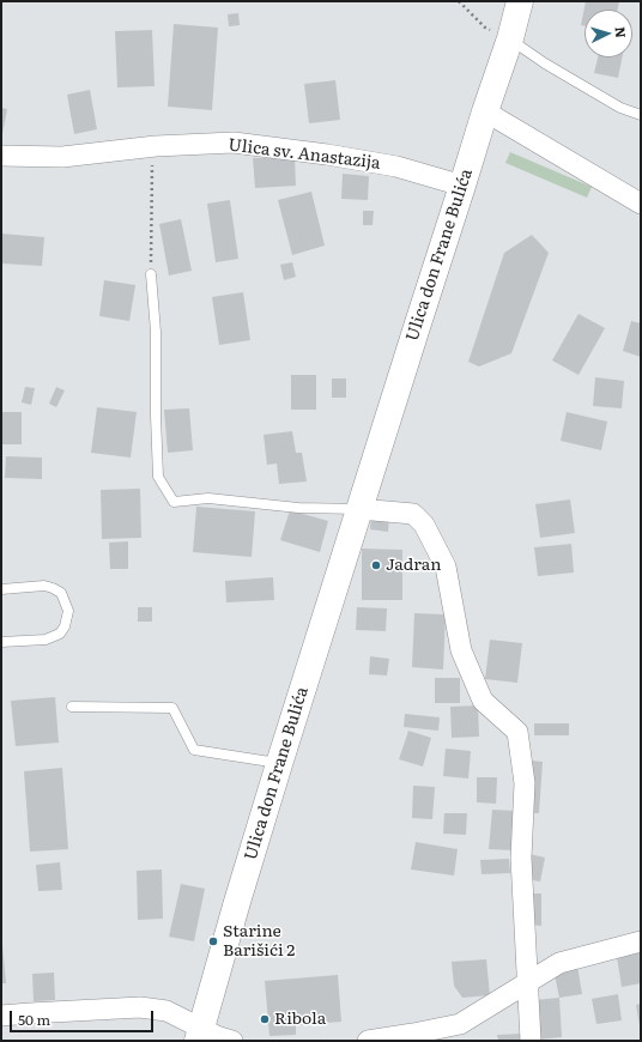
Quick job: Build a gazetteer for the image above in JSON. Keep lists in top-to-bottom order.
{
  "streets": {
    "street": ["Ulica sv. Anastazija", "Ulica don Frane Bulića"]
  },
  "crossings": [
    ["Ulica sv. Anastazija", "Ulica don Frane Bulića"]
  ],
  "places": ["Jadran", "Starine Barišići 2", "Ribola"],
  "scale_bar": "50 m",
  "north": "right"
}
